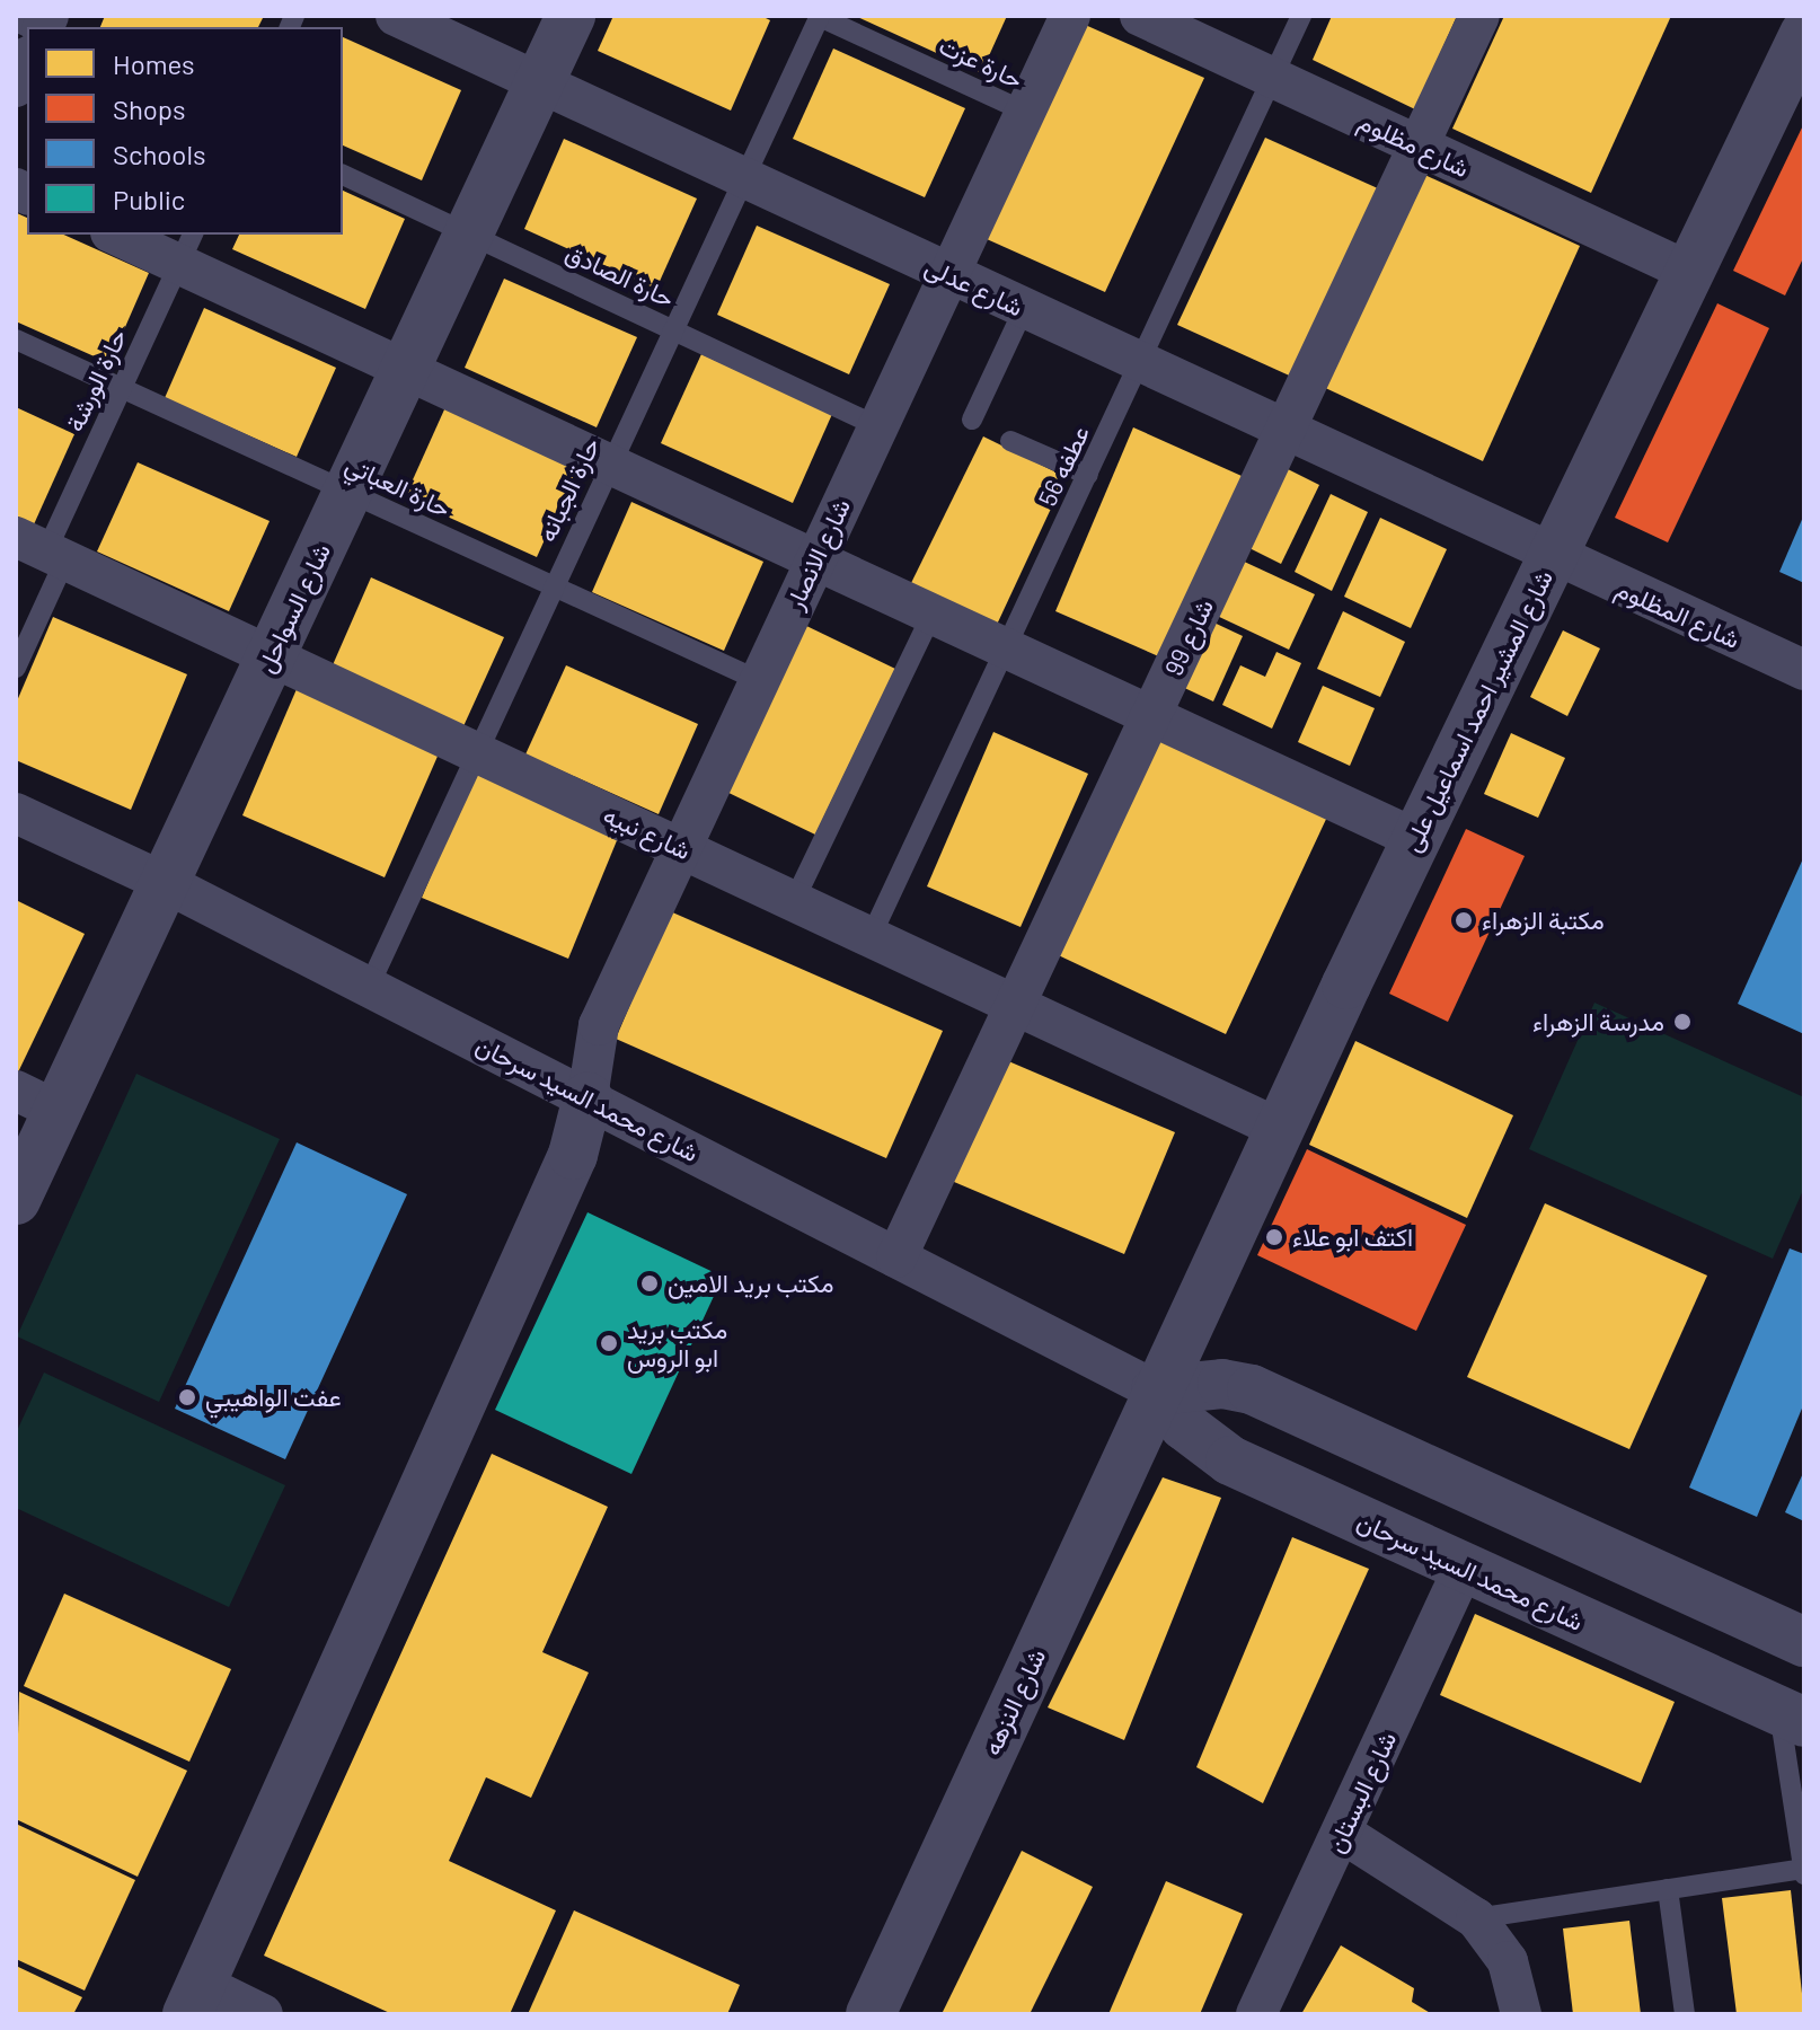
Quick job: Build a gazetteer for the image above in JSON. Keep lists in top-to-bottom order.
{
  "streets": {
    "street": [
      "شارع مظلوم",
      "شارع عدلى",
      "شارع الانصار",
      "شارع السواحل",
      "شارع المظلوم",
      "شارع 99",
      "شارع المشير احمد اسماعيل على",
      "شارع نبيه",
      "شارع محمد السيد سرحان",
      "شارع النزهه",
      "شارع البستان"
    ],
    "lane": [
      "حارة عزت",
      "حارة الصادق",
      "حارة الورشة",
      "عطفه 56",
      "حارة العباتي",
      "حارة الجبانه"
    ]
  },
  "crossings": [
    ["حارة عزت", "حارة الجبانه"],
    ["حارة عزت", "شارع الانصار"],
    ["شارع مظلوم", "عطفه 56"],
    ["شارع مظلوم", "شارع 99"],
    ["شارع مظلوم", "شارع المشير احمد اسماعيل على"],
    ["حارة الصادق", "حارة الجبانه"],
    ["حارة الصادق", "شارع الانصار"],
    ["حارة الصادق", "شارع السواحل"],
    ["شارع عدلى", "عطفه 56"],
    ["شارع عدلى", "حارة الجبانه"],
    ["شارع عدلى", "شارع الانصار"],
    ["شارع عدلى", "شارع السواحل"],
    ["شارع عدلى", "شارع المظلوم"],
    ["شارع عدلى", "شارع 99"],
    ["شارع عدلى", "شارع المشير احمد اسماعيل على"],
    ["حارة الورشة", "حارة العباتي"],
    ["حارة الورشة", "شارع نبيه"],
    ["عطفه 56", "شارع نبيه"],
    ["حارة العباتي", "حارة الجبانه"],
    ["حارة العباتي", "شارع الانصار"],
    ["حارة العباتي", "شارع السواحل"],
    ["حارة الجبانه", "شارع نبيه"],
    ["حارة الجبانه", "شارع محمد السيد سرحان"],
    ["شارع الانصار", "شارع نبيه"],
    ["شارع الانصار", "شارع محمد السيد سرحان"],
    ["شارع السواحل", "شارع نبيه"],
    ["شارع السواحل", "شارع محمد السيد سرحان"],
    ["شارع المظلوم", "شارع المشير احمد اسماعيل على"],
    ["شارع 99", "شارع نبيه"],
    ["شارع 99", "شارع محمد السيد سرحان"],
    ["شارع المشير احمد اسماعيل على", "شارع نبيه"],
    ["شارع المشير احمد اسماعيل على", "شارع محمد السيد سرحان"],
    ["شارع المشير احمد اسماعيل على", "شارع النزهه"],
    ["شارع محمد السيد سرحان", "شارع النزهه"],
    ["شارع محمد السيد سرحان", "شارع البستان"]
  ],
  "places": [
    "مكتبة الزهراء",
    "مدرسة الزهراء",
    "اكتف ابو علاء",
    "مكتب بريد الامين",
    "مكتب بريد ابو الروس",
    "عفت الواهيبي"
  ],
  "legend": [
    "Homes",
    "Shops",
    "Schools",
    "Public"
  ]
}
